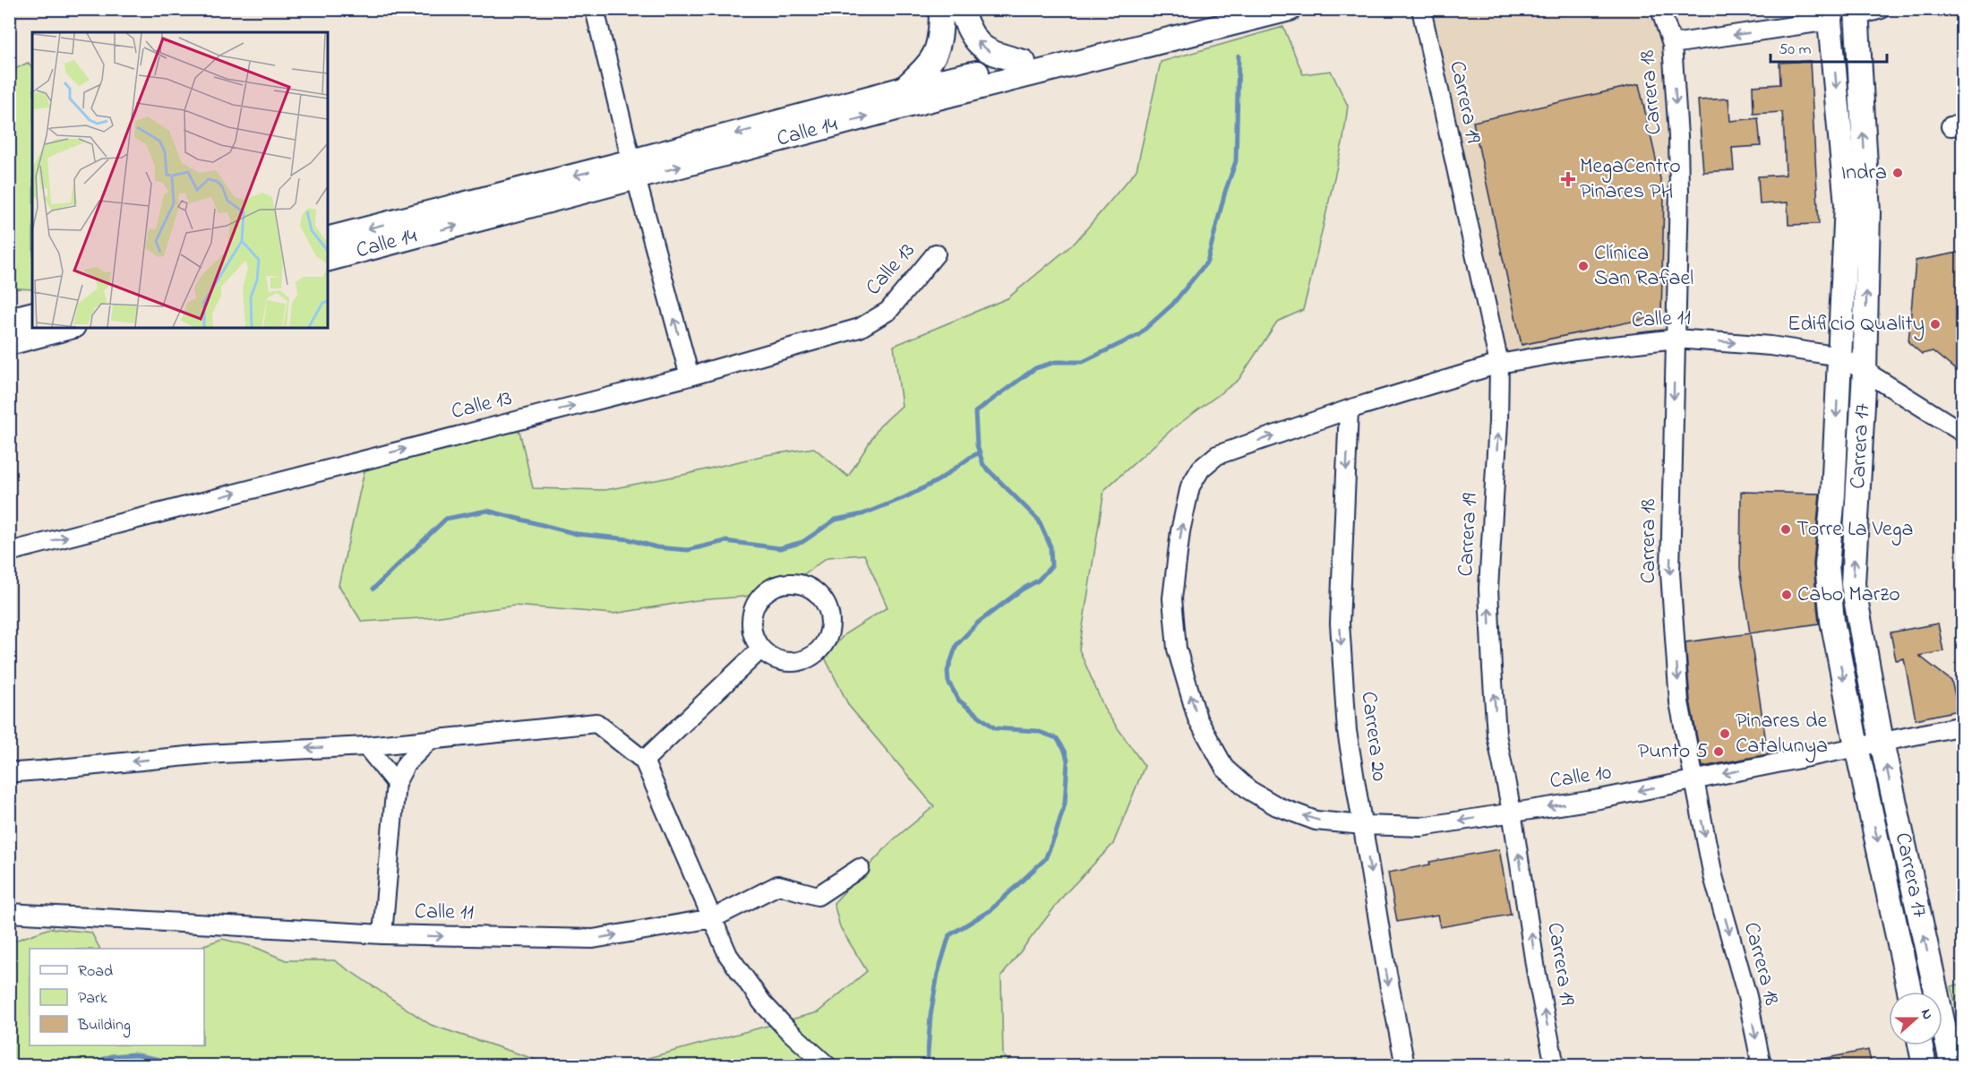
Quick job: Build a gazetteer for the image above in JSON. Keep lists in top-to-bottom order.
{
  "streets": {
    "main road": ["Calle 14", "Carrera 17"],
    "street": [
      "Carrera 18",
      "Carrera 19",
      "Calle 13",
      "Calle 11",
      "Carrera 20",
      "Calle 10"
    ]
  },
  "crossings": [
    ["Carrera 18", "Calle 11"],
    ["Carrera 18", "Calle 10"],
    ["Carrera 19", "Calle 11"],
    ["Carrera 19", "Calle 10"],
    ["Calle 11", "Carrera 17"],
    ["Calle 11", "Carrera 20"],
    ["Calle 11", "Calle 10"],
    ["Carrera 17", "Calle 10"],
    ["Carrera 20", "Calle 10"]
  ],
  "one_way": [
    "Carrera 18",
    "Carrera 19",
    "Calle 13",
    "Carrera 20",
    "Calle 10"
  ],
  "places": {
    "other": [
      "Indra",
      "Clínica San Rafael",
      "Edificio Quality",
      "Torre La Vega",
      "Cabo Marzo",
      "Pinares de Catalunya",
      "Punto 5"
    ],
    "health": ["MegaCentro Pinares PH"]
  },
  "legend": ["Road", "Park", "Building"],
  "scale_bar": "50 m",
  "north": "right"
}
